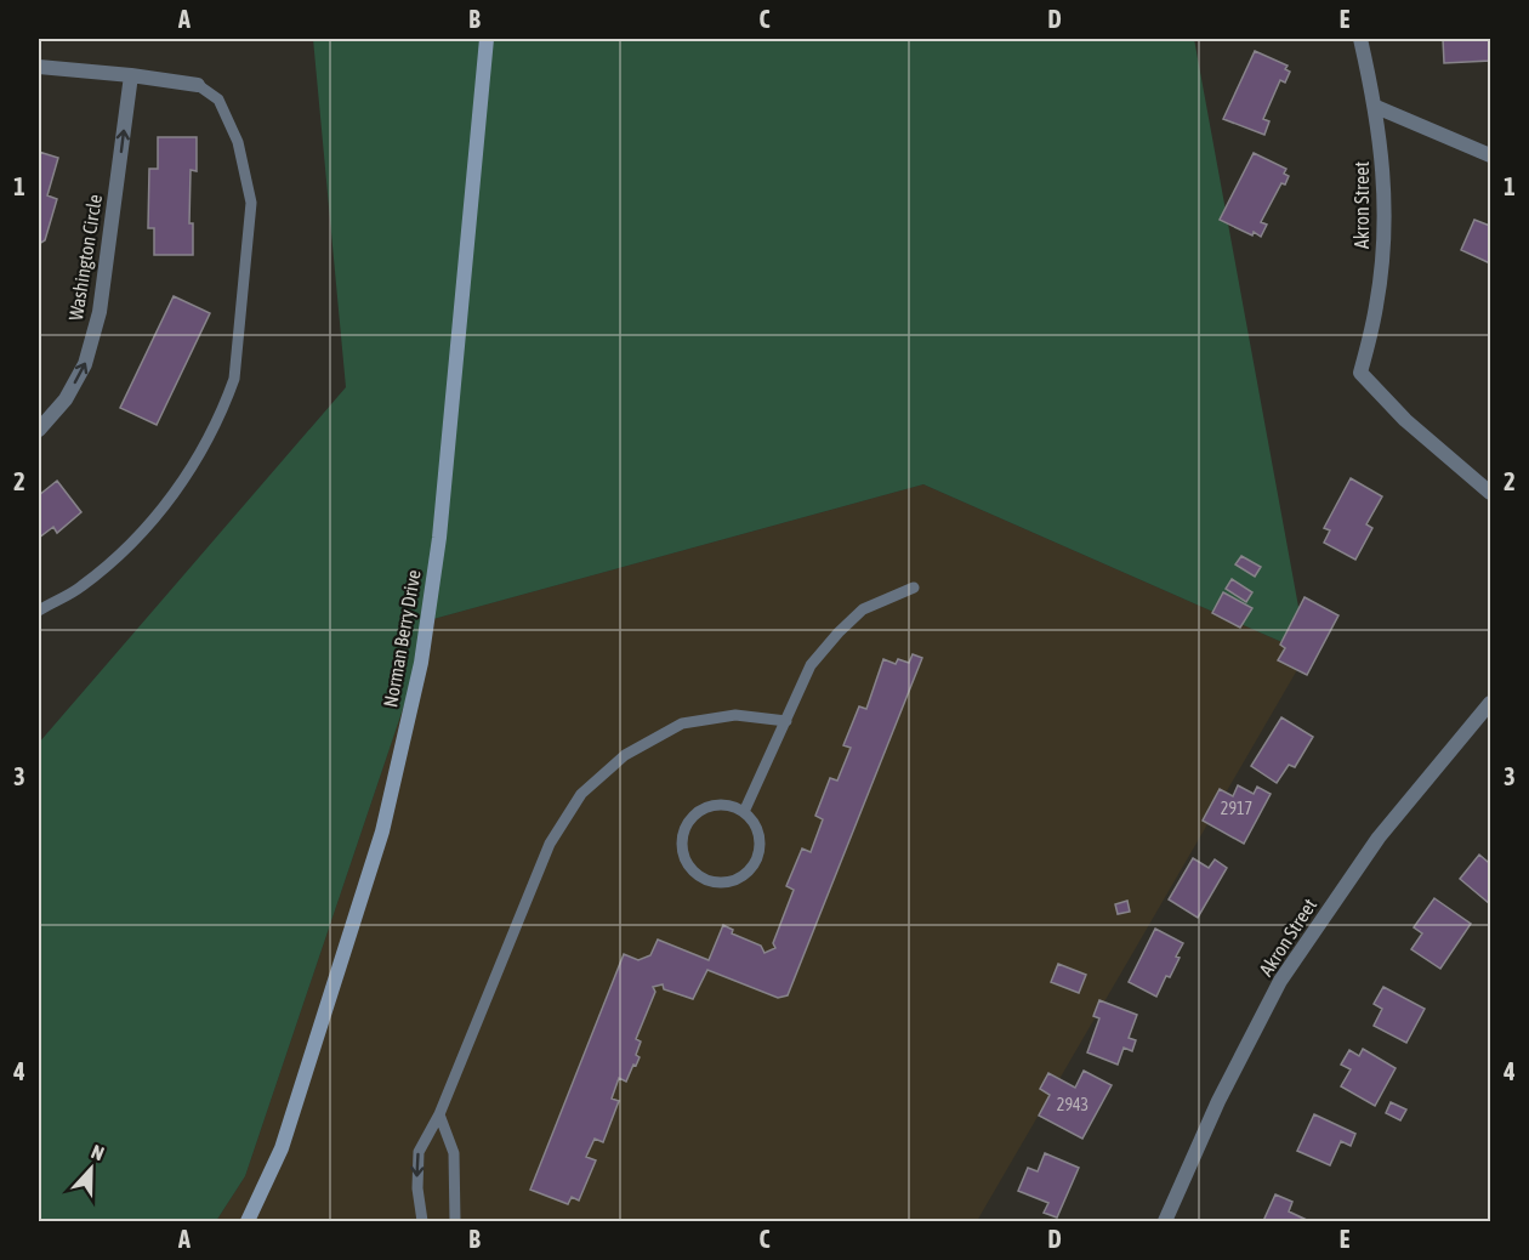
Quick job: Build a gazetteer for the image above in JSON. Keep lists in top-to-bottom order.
{
  "streets": {
    "main road": ["Norman Berry Drive"],
    "street": ["Akron Street", "Washington Circle"]
  },
  "one_way": ["Washington Circle"],
  "house_numbers": ["2917", "2943"],
  "north": "top",
  "grid": {
    "columns": [
      "A",
      "B",
      "C",
      "D",
      "E"
    ],
    "rows": [
      "1",
      "2",
      "3",
      "4"
    ]
  }
}
